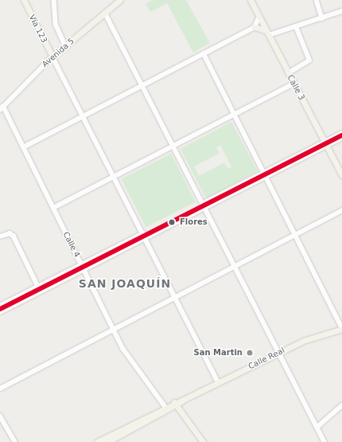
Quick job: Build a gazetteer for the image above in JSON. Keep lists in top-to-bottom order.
{
  "streets": {
    "main road": [
      "Vía 123",
      "Avenida 5",
      "Calle 3",
      "Calle Real"
    ],
    "street": ["Calle 4"]
  },
  "crossings": [
    ["Vía 123", "Avenida 5"],
    ["Avenida 5", "Calle 4"],
    ["Calle 4", "Calle Real"]
  ],
  "districts": ["SAN JOAQUÍN"],
  "places": ["Flores", "San Martin"]
}
